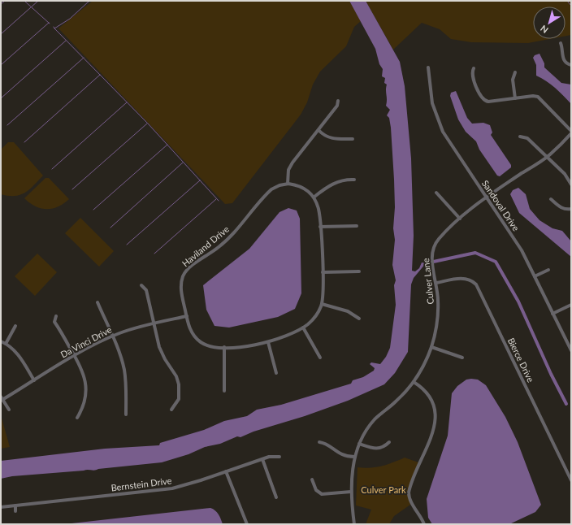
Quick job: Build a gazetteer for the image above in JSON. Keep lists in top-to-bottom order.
{
  "streets": {
    "street": [
      "Sandoval Drive",
      "Haviland Drive",
      "Culver Lane",
      "Da Vinci Drive",
      "Bierce Drive",
      "Bernstein Drive"
    ]
  },
  "crossings": [
    ["Sandoval Drive", "Culver Lane"],
    ["Haviland Drive", "Da Vinci Drive"],
    ["Culver Lane", "Bierce Drive"]
  ],
  "parks": ["Culver Park"],
  "north": "bottom left"
}
